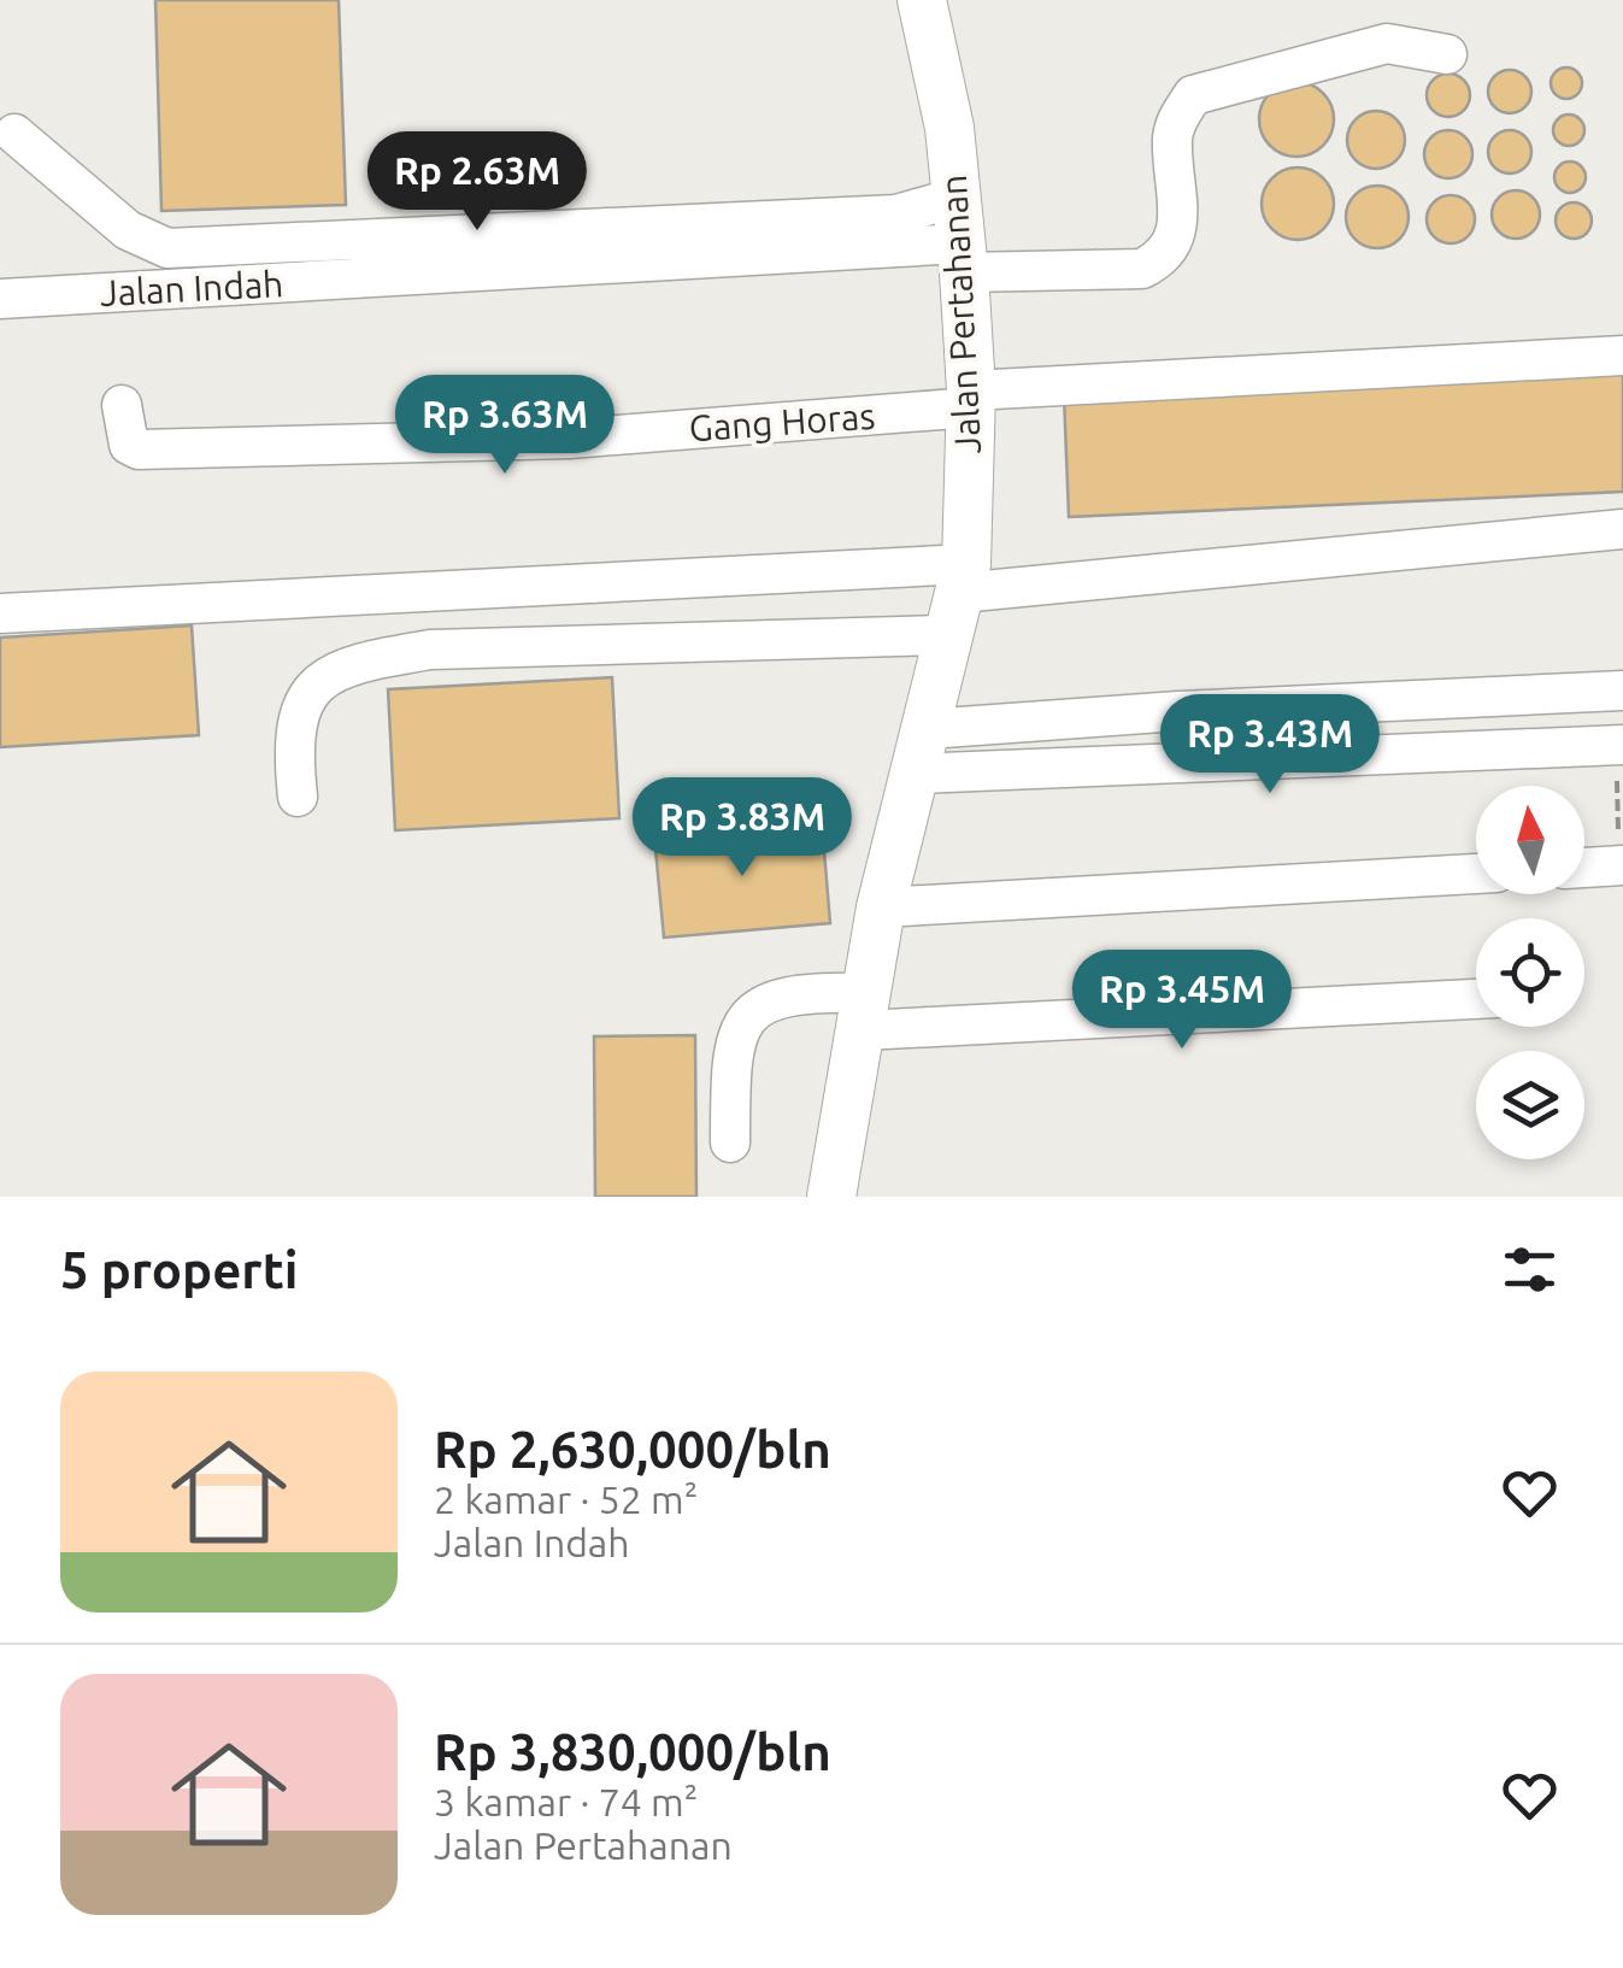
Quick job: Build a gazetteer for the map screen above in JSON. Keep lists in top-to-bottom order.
{
  "streets": {
    "main road": ["Jalan Pertahanan"],
    "street": ["Jalan Indah", "Gang Horas"]
  },
  "crossings": [
    ["Jalan Indah", "Jalan Pertahanan"],
    ["Jalan Pertahanan", "Gang Horas"]
  ],
  "north": "top",
  "page": {
    "price": [
      "Rp 2.63M",
      "Rp 3.63M",
      "Rp 3.43M",
      "Rp 3.83M",
      "Rp 3.45M"
    ],
    "heading": "5 properti",
    "list": [
      {
        "name": "Rp 2,630,000/bln",
        "note": "2 kamar · 52 m² · Jalan Indah"
      },
      {
        "name": "Rp 3,830,000/bln",
        "note": "3 kamar · 74 m² · Jalan Pertahanan"
      }
    ]
  }
}
